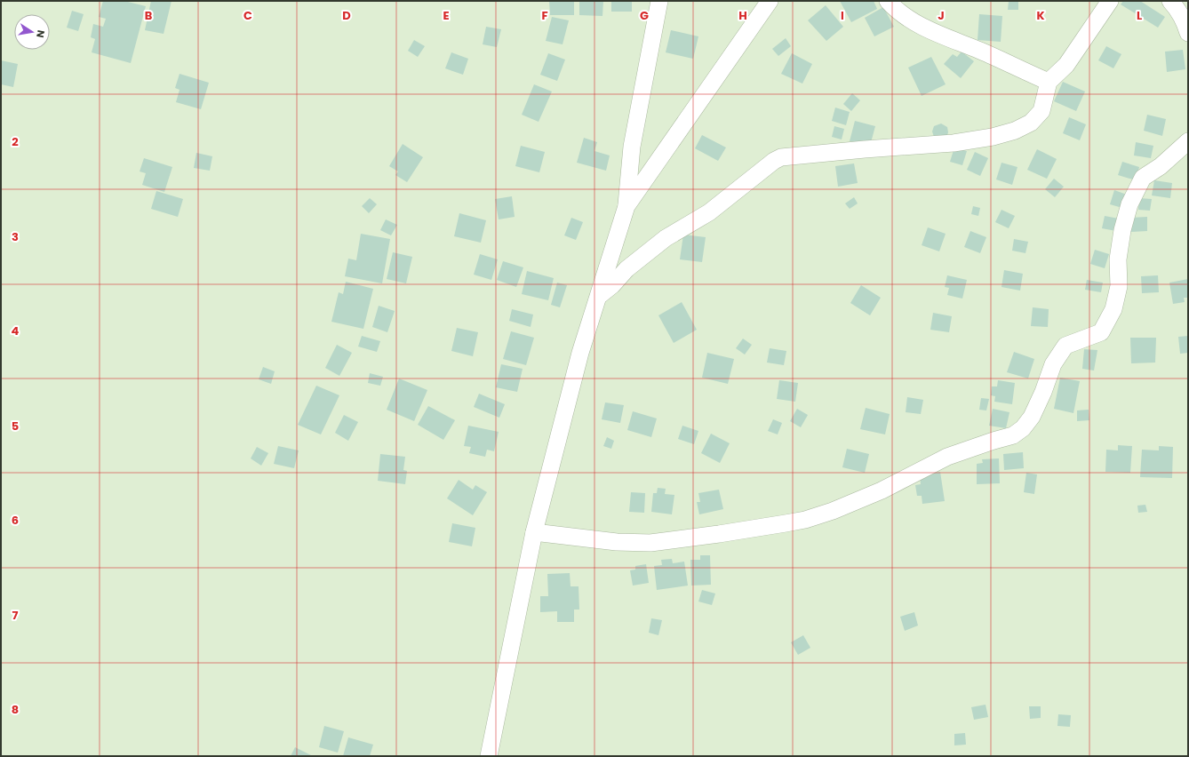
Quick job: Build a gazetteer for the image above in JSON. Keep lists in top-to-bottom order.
{
  "north": "right",
  "grid": {
    "columns": [
      "B",
      "C",
      "D",
      "E",
      "F",
      "G",
      "H",
      "I",
      "J",
      "K",
      "L"
    ],
    "rows": [
      "2",
      "3",
      "4",
      "5",
      "6",
      "7",
      "8"
    ]
  }
}
